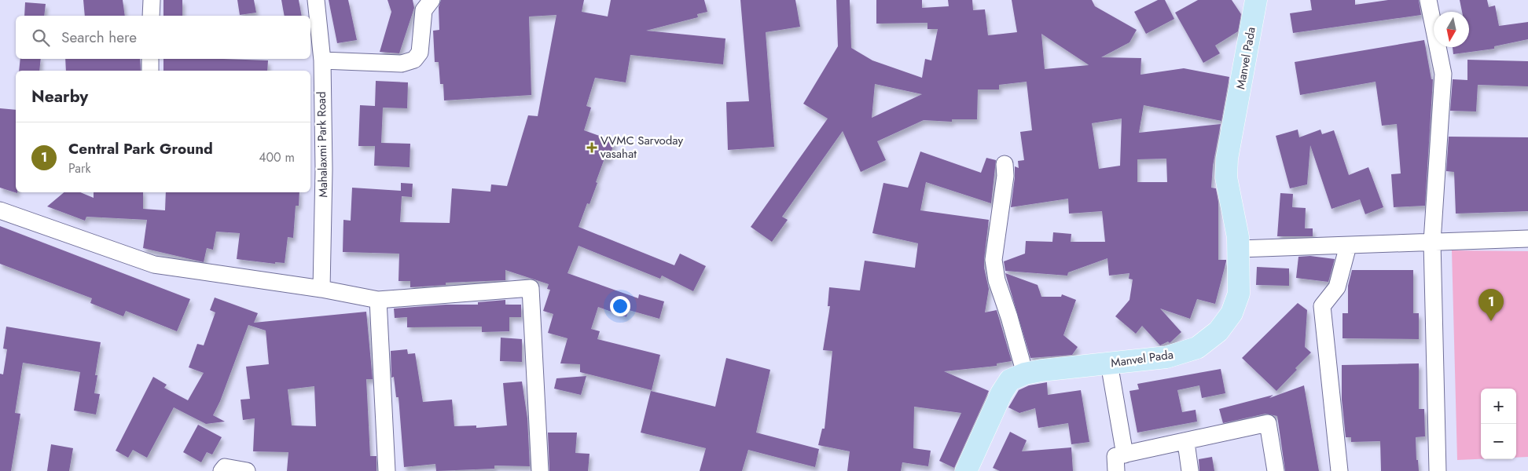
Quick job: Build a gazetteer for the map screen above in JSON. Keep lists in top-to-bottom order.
{
  "streets": {
    "main road": ["Manvel Pada"],
    "street": ["Mahalaxmi Park Road"]
  },
  "places": {
    "health": ["VVMC Sarvoday vasahat"]
  },
  "north": "bottom",
  "page": {
    "search": "Search here",
    "heading": "Nearby",
    "list": [
      {
        "mark": "1",
        "name": "Central Park Ground",
        "note": "Park",
        "value": "400 m"
      }
    ],
    "pins": "1",
    "map_buttons": ["+", "−"]
  }
}
